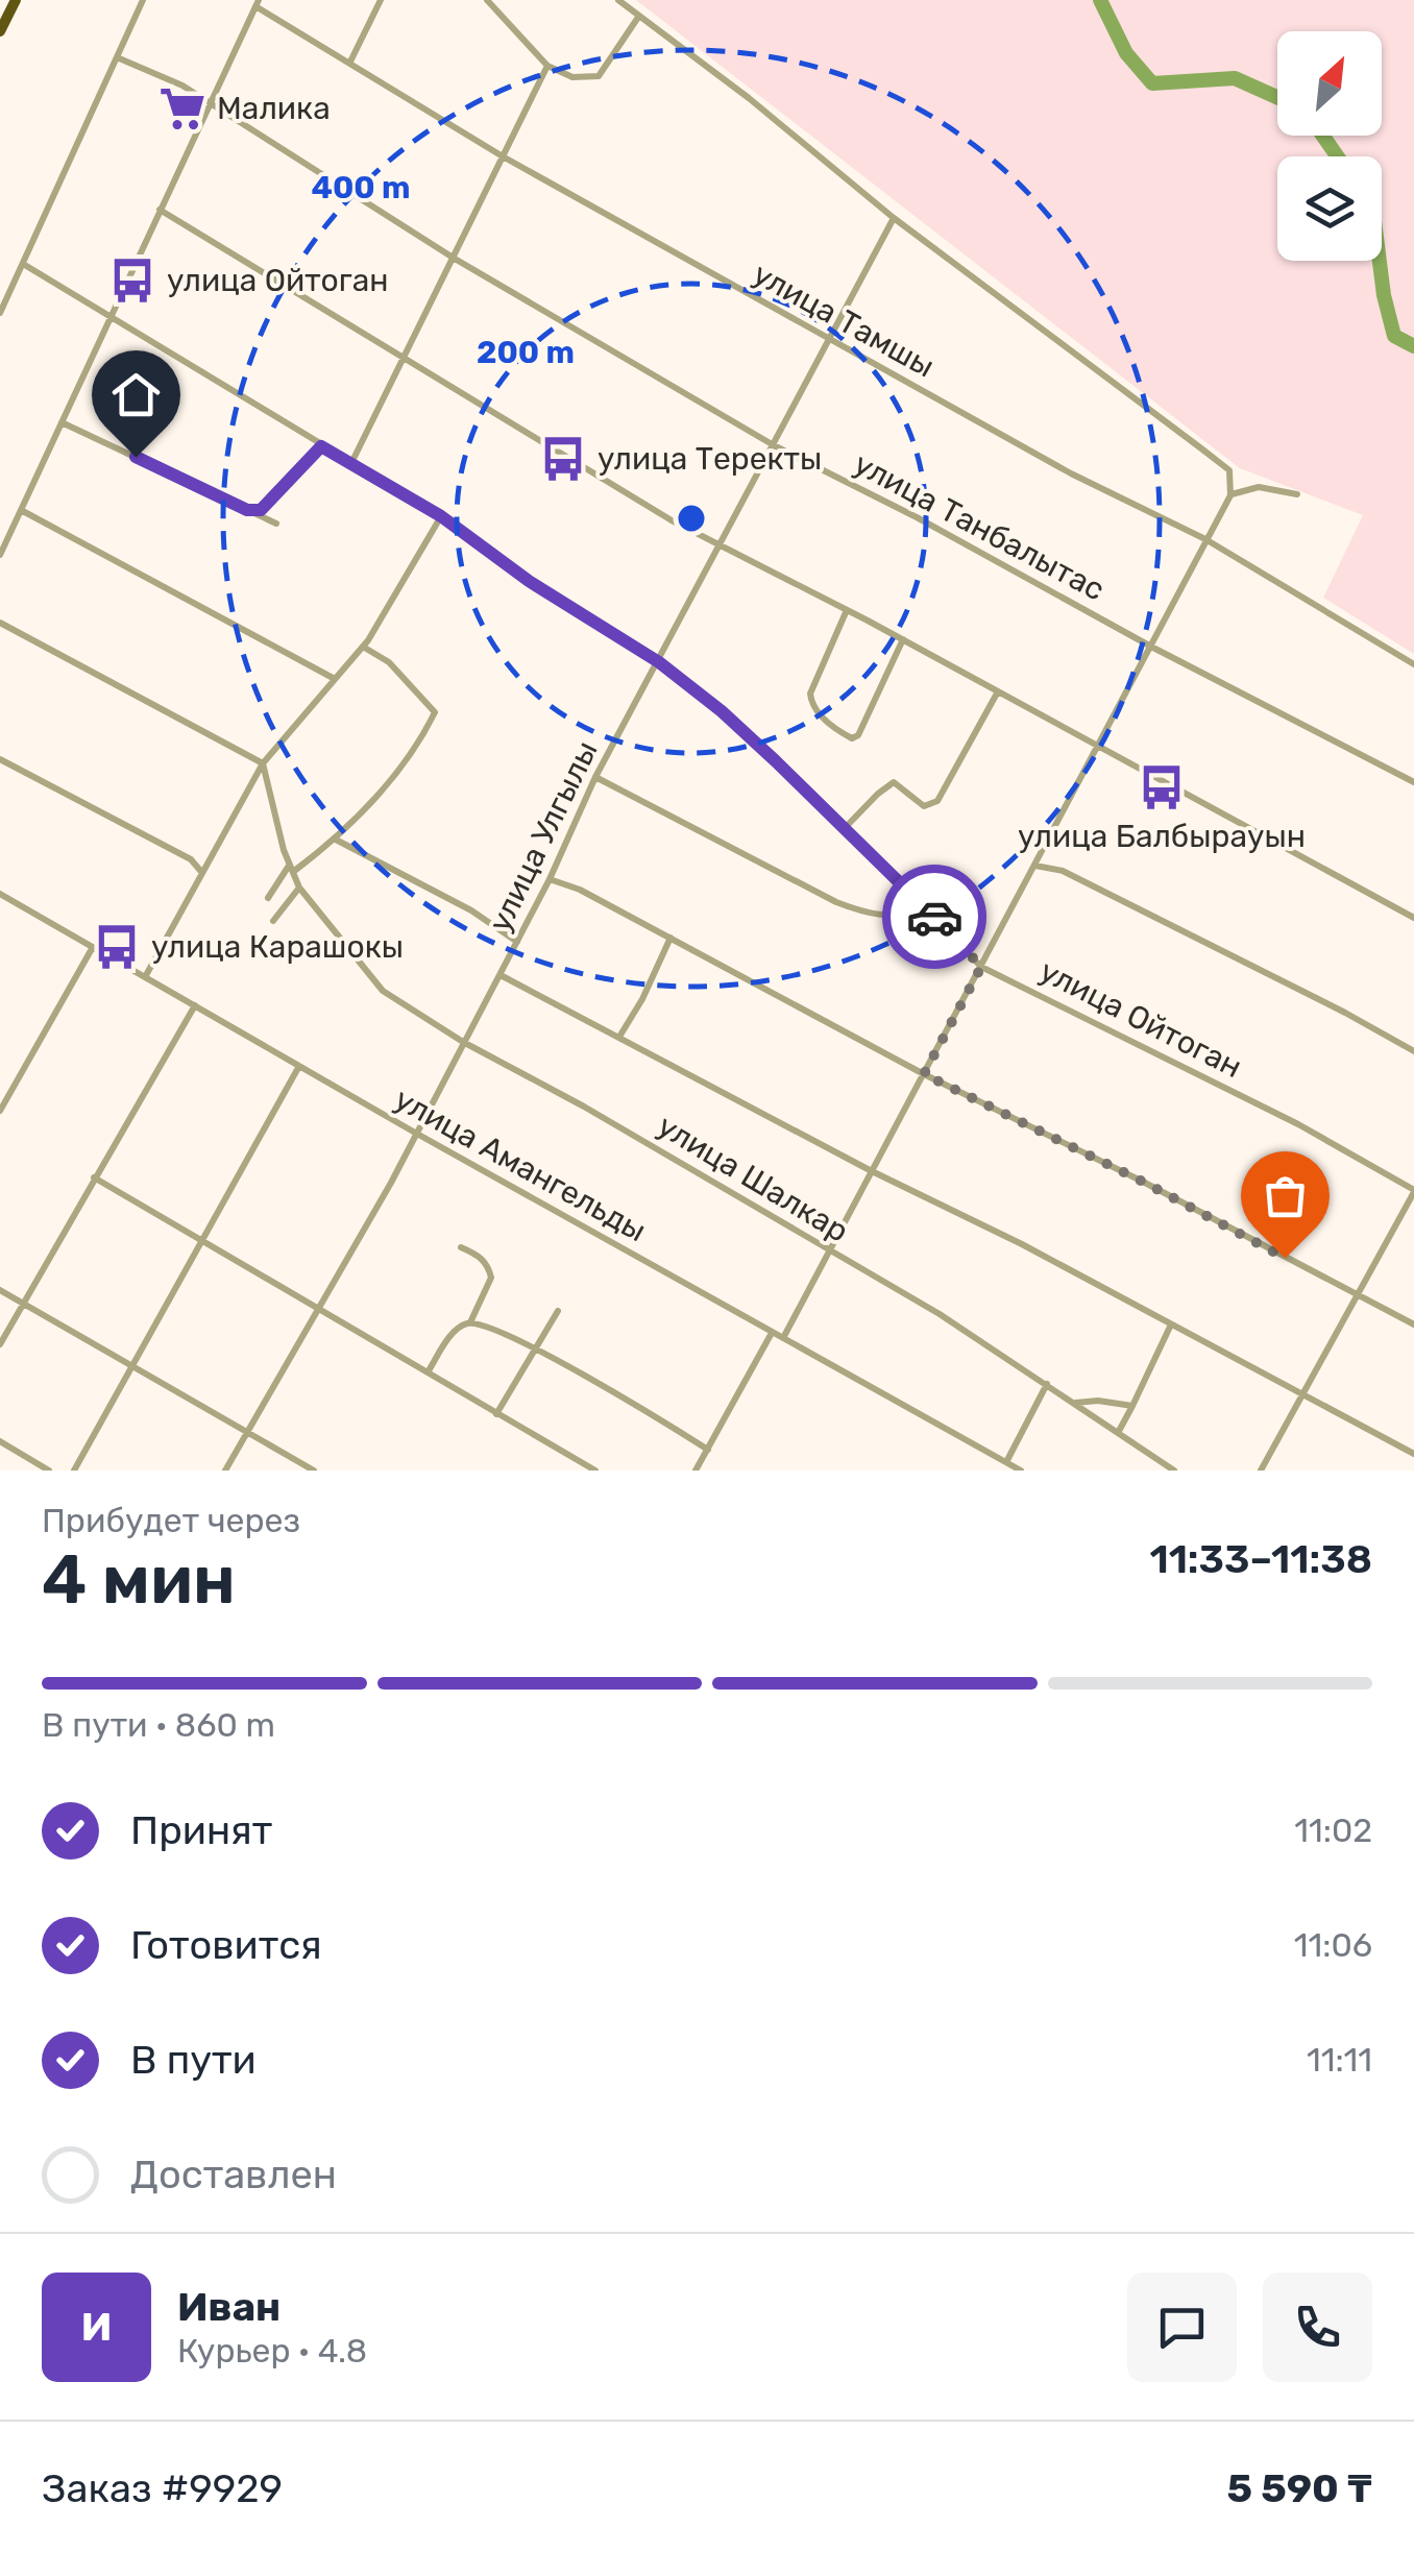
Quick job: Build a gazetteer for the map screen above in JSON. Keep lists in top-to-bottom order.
{
  "streets": {
    "street": [
      "улица Тамшы",
      "улица Танбалытас",
      "улица Улгылы",
      "улица Ойтоган",
      "улица Амангельды",
      "улица Шалкар"
    ]
  },
  "crossings": [
    ["улица Тамшы", "улица Улгылы"],
    ["улица Танбалытас", "улица Улгылы"],
    ["улица Улгылы", "улица Ойтоган"],
    ["улица Улгылы", "улица Амангельды"],
    ["улица Улгылы", "улица Шалкар"]
  ],
  "places": {
    "supermarket": ["Малика"],
    "bus stop": [
      "улица Ойтоган",
      "улица Теректы",
      "улица Балбырауын",
      "улица Карашокы"
    ]
  },
  "north": "top right",
  "page": {
    "heading": ["4 мин", "Прибудет через", "11:33–11:38"],
    "panel": [
      "Иван",
      "Курьер · 4.8",
      "Заказ #9929",
      "5 590 ₸"
    ],
    "bar": "В пути · 860 m",
    "list": [
      ["Принят", "11:02"],
      ["Готовится", "11:06"],
      ["В пути", "11:11"],
      "Доставлен"
    ],
    "round": "И"
  },
  "rings": ["400 m", "200 m"]
}
